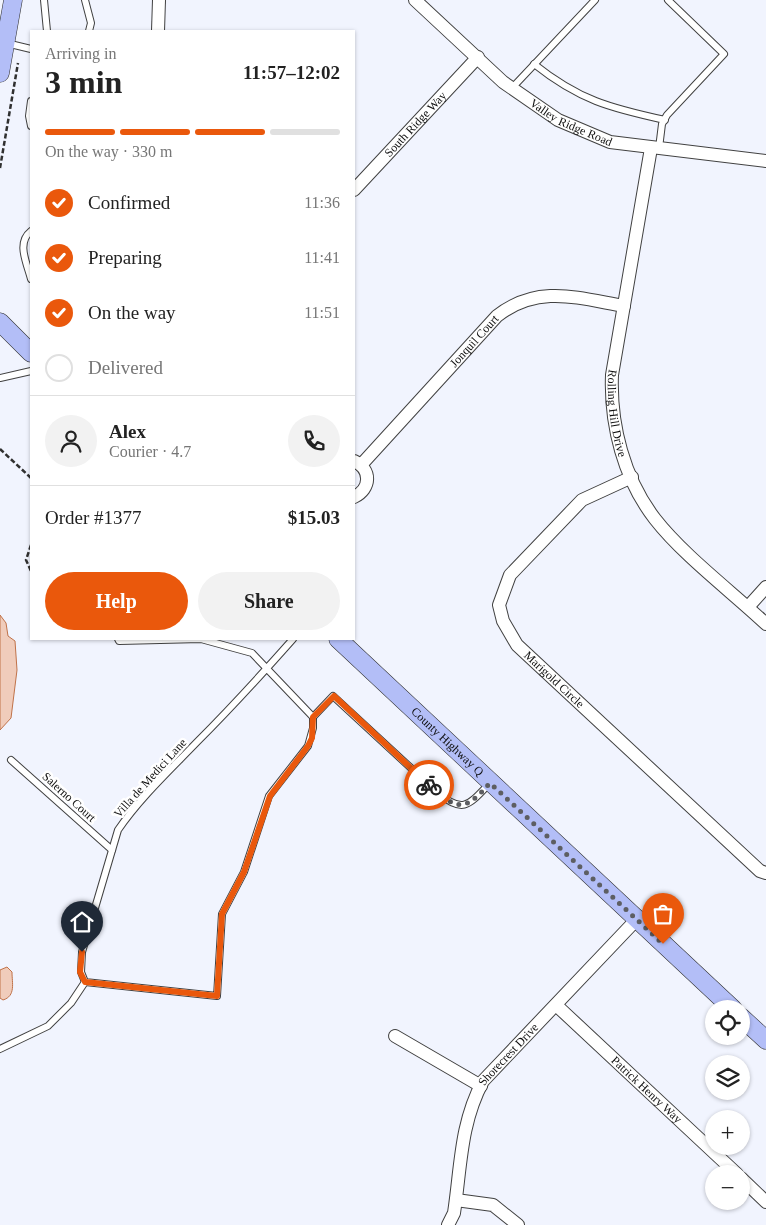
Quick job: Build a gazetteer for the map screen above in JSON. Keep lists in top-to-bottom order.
{
  "streets": {
    "main road": ["County Highway Q"],
    "street": [
      "Valley Ridge Road",
      "South Ridge Way",
      "Jonquil Court",
      "Rolling Hill Drive",
      "Marigold Circle",
      "Shorecrest Drive",
      "Patrick Henry Way"
    ],
    "lane": ["Villa de Medici Lane", "Salerno Court"]
  },
  "crossings": [
    ["Valley Ridge Road", "South Ridge Way"],
    ["Valley Ridge Road", "Rolling Hill Drive"],
    ["Jonquil Court", "Rolling Hill Drive"],
    ["Rolling Hill Drive", "Marigold Circle"],
    ["County Highway Q", "Shorecrest Drive"],
    ["Villa de Medici Lane", "Salerno Court"],
    ["Shorecrest Drive", "Patrick Henry Way"]
  ],
  "page": {
    "heading": ["3 min", "Arriving in", "11:57–12:02"],
    "panel": [
      "Alex",
      "Courier · 4.7",
      "Order #1377",
      "$15.03"
    ],
    "bar": "On the way · 330 m",
    "list": [
      ["Confirmed", "11:36"],
      ["Preparing", "11:41"],
      ["On the way", "11:51"],
      "Delivered"
    ],
    "buttons": ["Help", "Share"],
    "map_buttons": ["+", "−"]
  }
}
